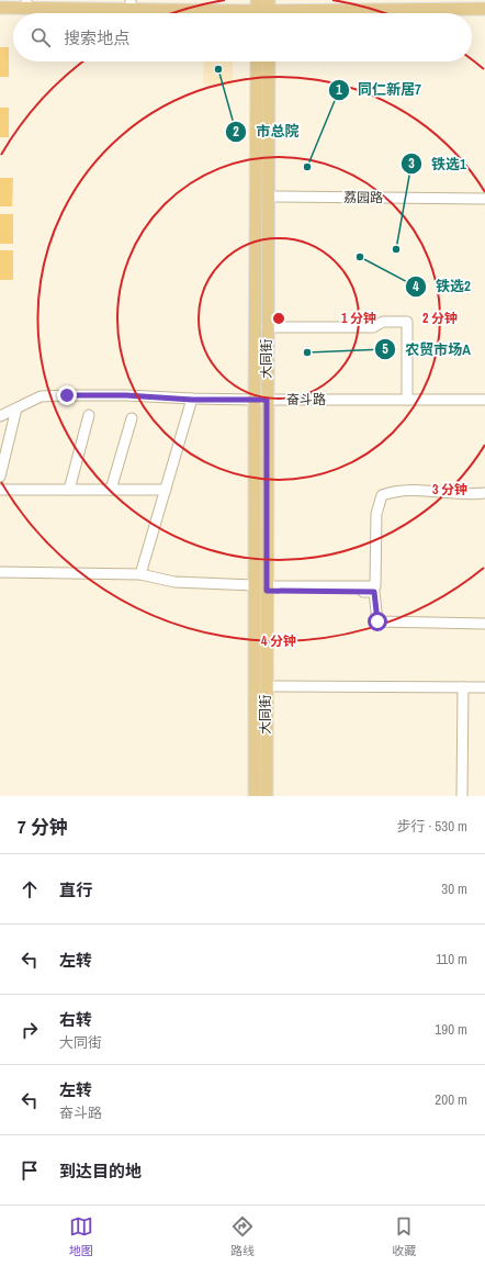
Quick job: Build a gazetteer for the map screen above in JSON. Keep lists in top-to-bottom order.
{
  "streets": {
    "main road": ["大同街"],
    "street": ["荔园路", "奋斗路"]
  },
  "crossings": [
    ["荔园路", "大同街"],
    ["大同街", "奋斗路"]
  ],
  "places": [
    "市总院",
    "同仁新居7",
    "铁选1",
    "铁选2",
    "农贸市场A"
  ],
  "page": {
    "search": "搜索地点",
    "heading": ["7 分钟", "步行 · 530 m"],
    "list": [
      ["直行", "30 m"],
      ["左转", "110 m"],
      ["右转", "大同街", "190 m"],
      ["左转", "奋斗路", "200 m"],
      "到达目的地"
    ],
    "nav": ["地图", "路线", "收藏"]
  },
  "rings": [
    "1 分钟",
    "2 分钟",
    "3 分钟",
    "4 分钟"
  ]
}
